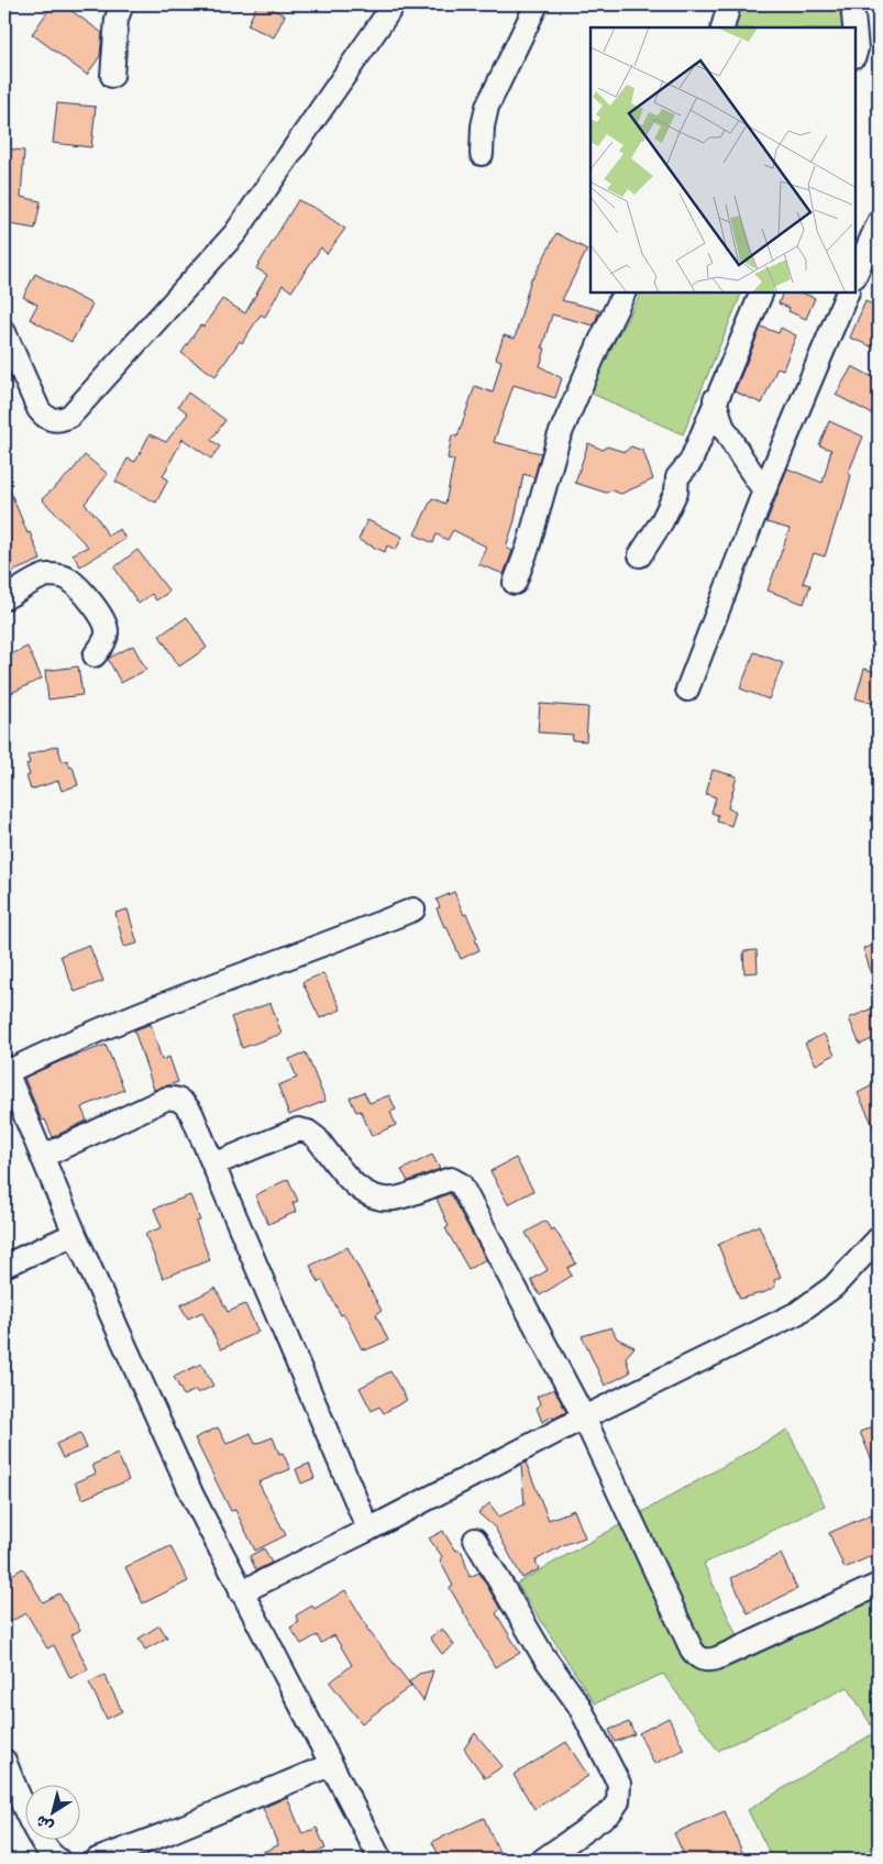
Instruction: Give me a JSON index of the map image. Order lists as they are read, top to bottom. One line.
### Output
{"north":"bottom left"}
